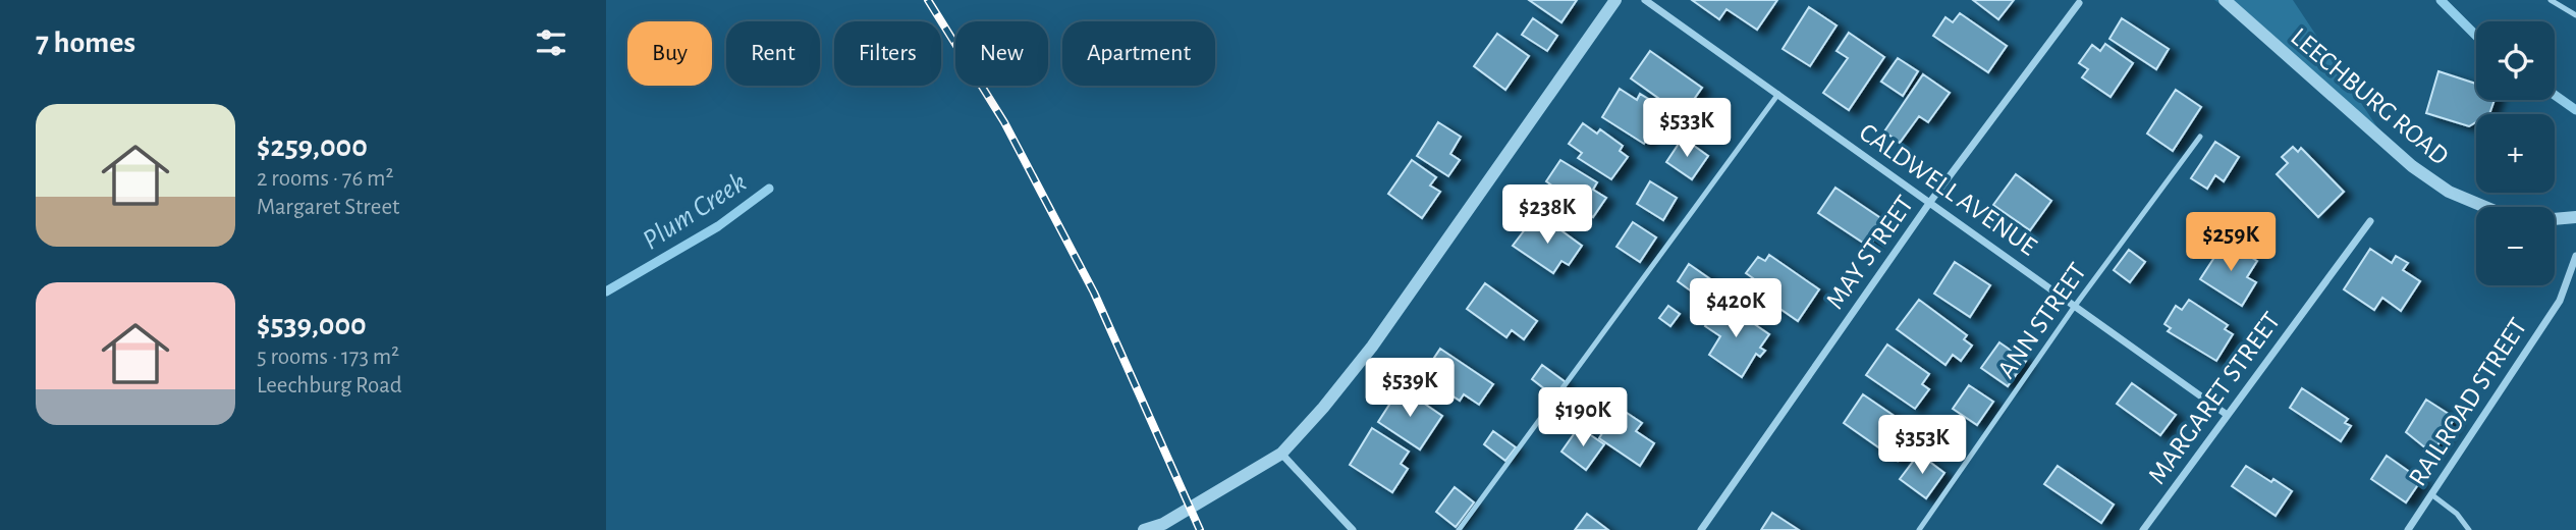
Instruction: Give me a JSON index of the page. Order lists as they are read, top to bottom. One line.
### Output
{"streets":{"street":["LEECHBURG ROAD","CALDWELL AVENUE","MAY STREET","MARGARET STREET","RAILROAD STREET"],"lane":["ANN STREET"]},"crossings":[["CALDWELL AVENUE","MAY STREET"],["CALDWELL AVENUE","ANN STREET"],["CALDWELL AVENUE","MARGARET STREET"]],"water":["Plum Creek"],"page":{"heading":"7 homes","map_buttons":["+","−"],"chip":["Buy","Rent","Filters","New","Apartment"],"list":[{"name":"$259,000","note":"2 rooms · 76 m² · Margaret Street"},{"name":"$539,000","note":"5 rooms · 173 m² · Leechburg Road"}],"price":["$533K","$238K","$259K","$420K","$539K","$190K","$353K"]}}
